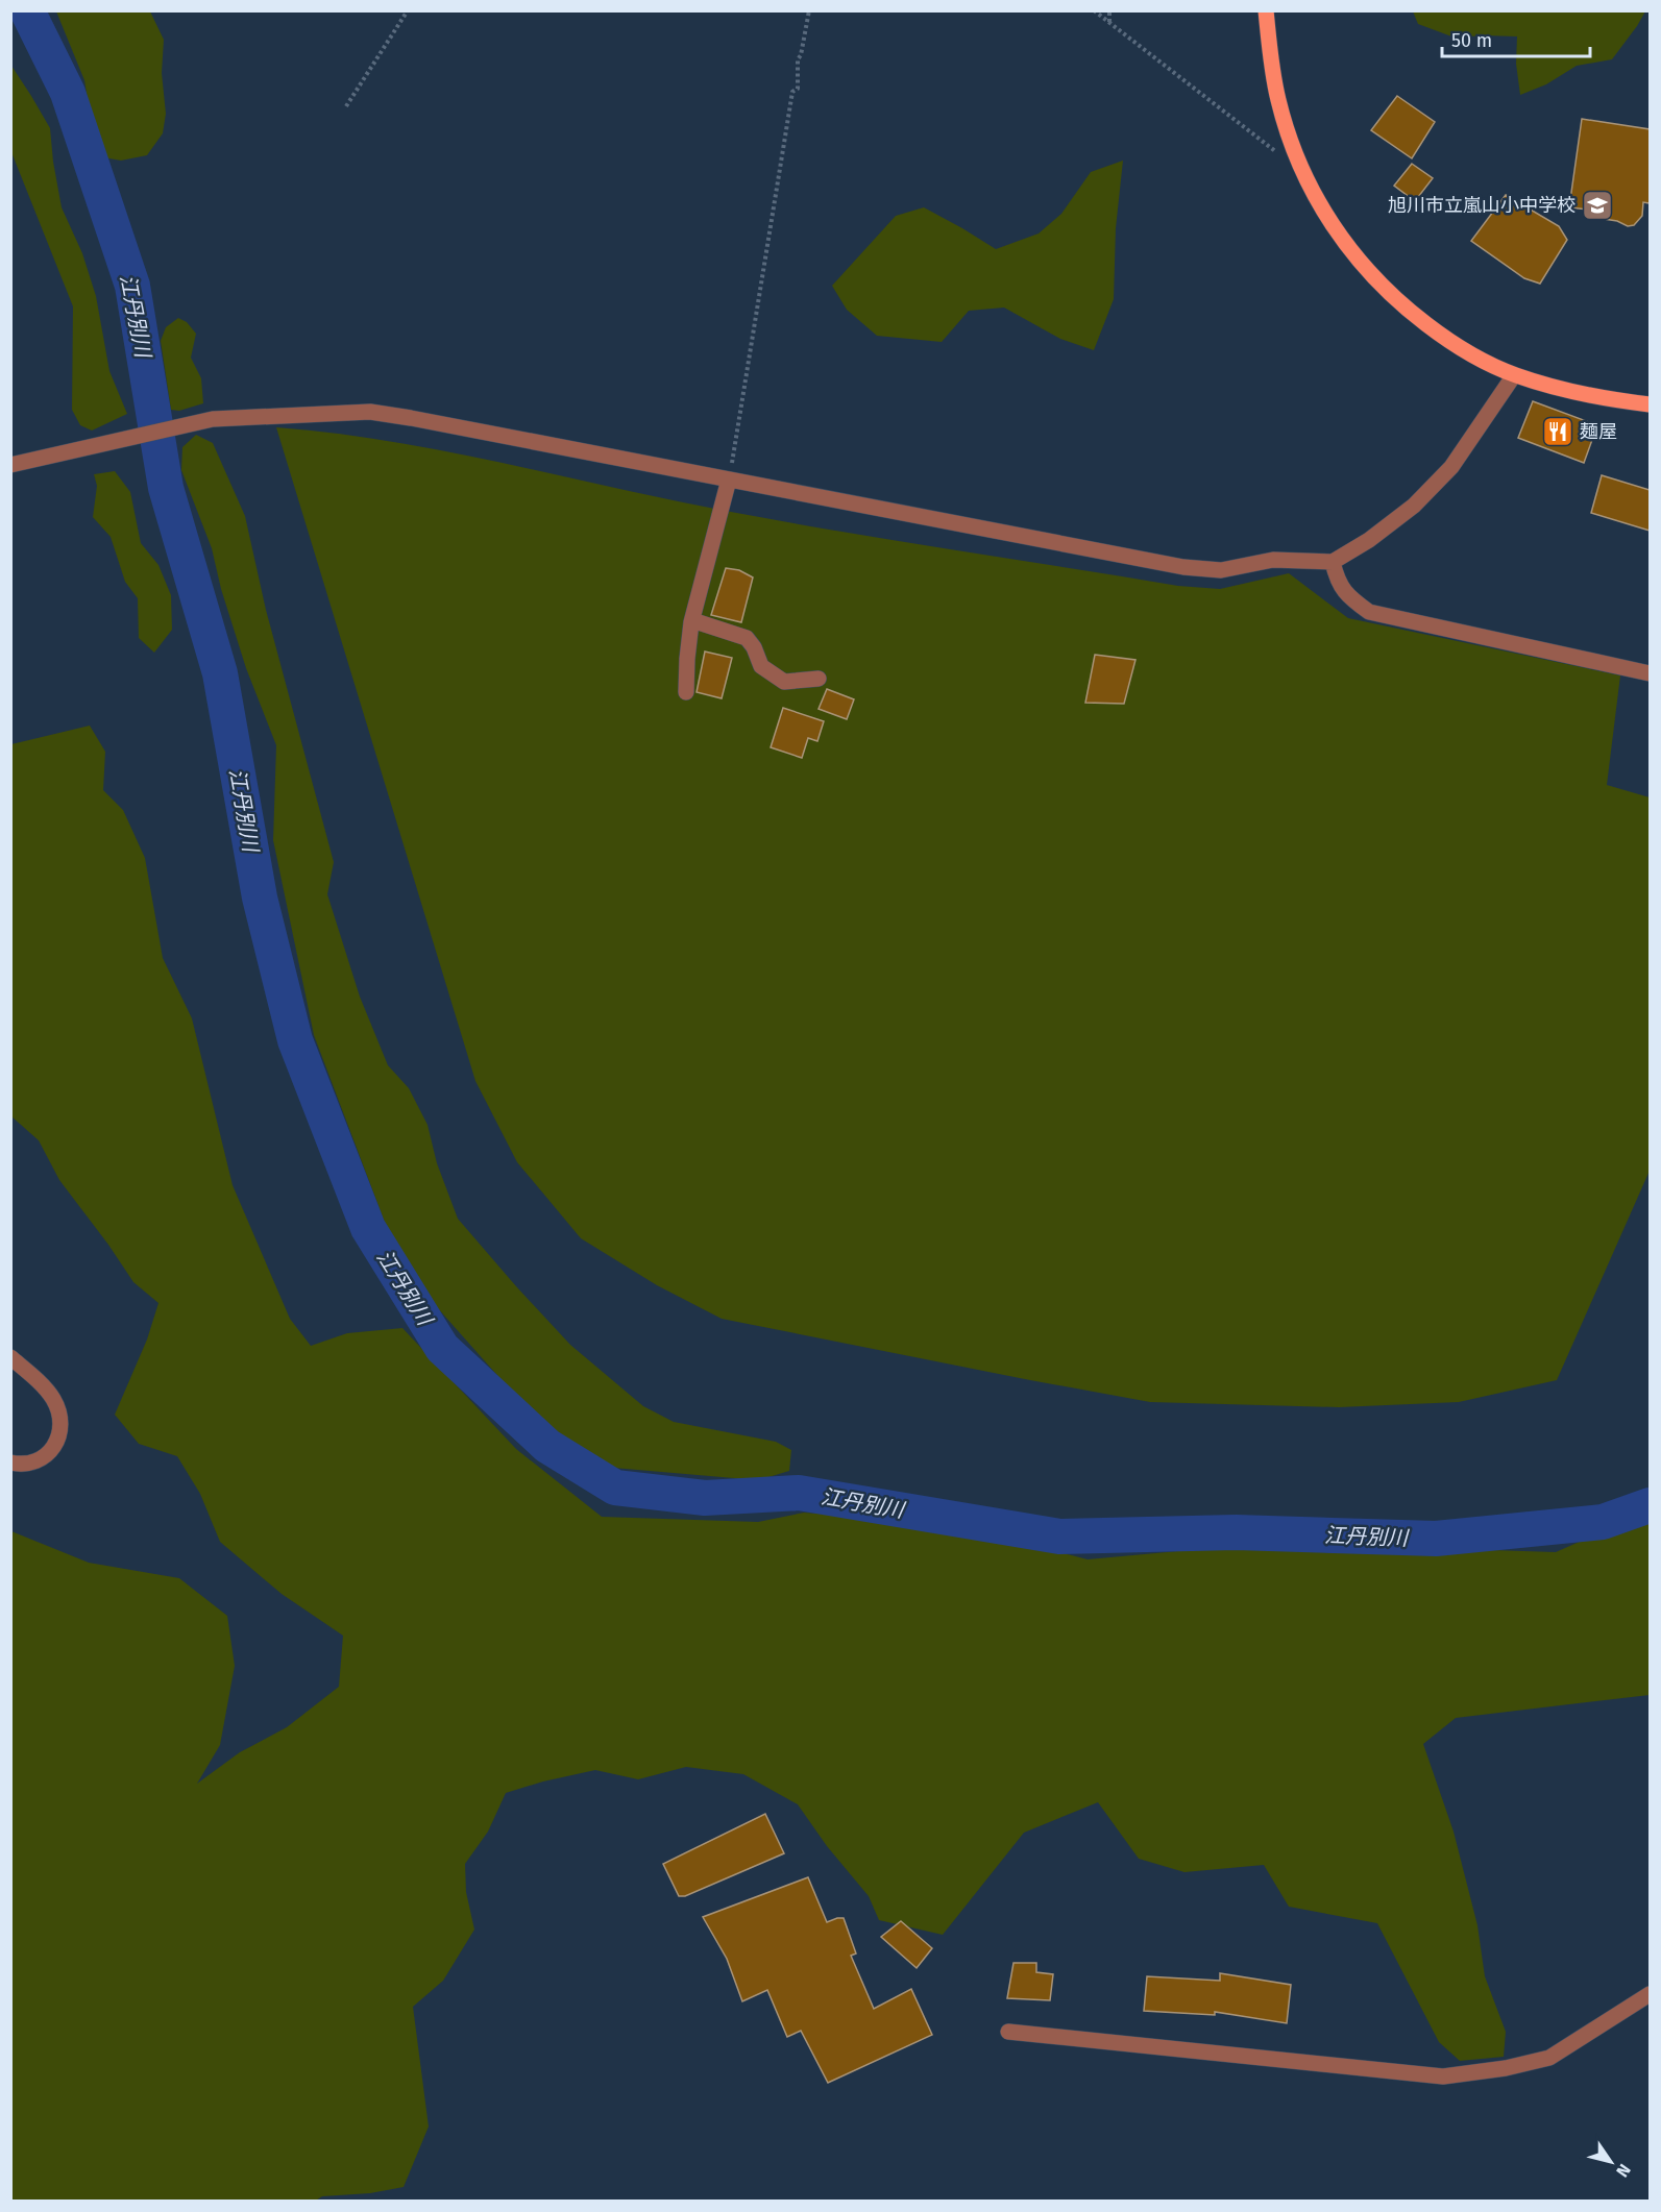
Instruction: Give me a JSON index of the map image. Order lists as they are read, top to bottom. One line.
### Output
{"water":["江丹別川"],"places":{"school or university":["旭川市立嵐山小中学校"],"restaurant":["麺屋"]},"scale_bar":"50 m","north":"bottom right"}
